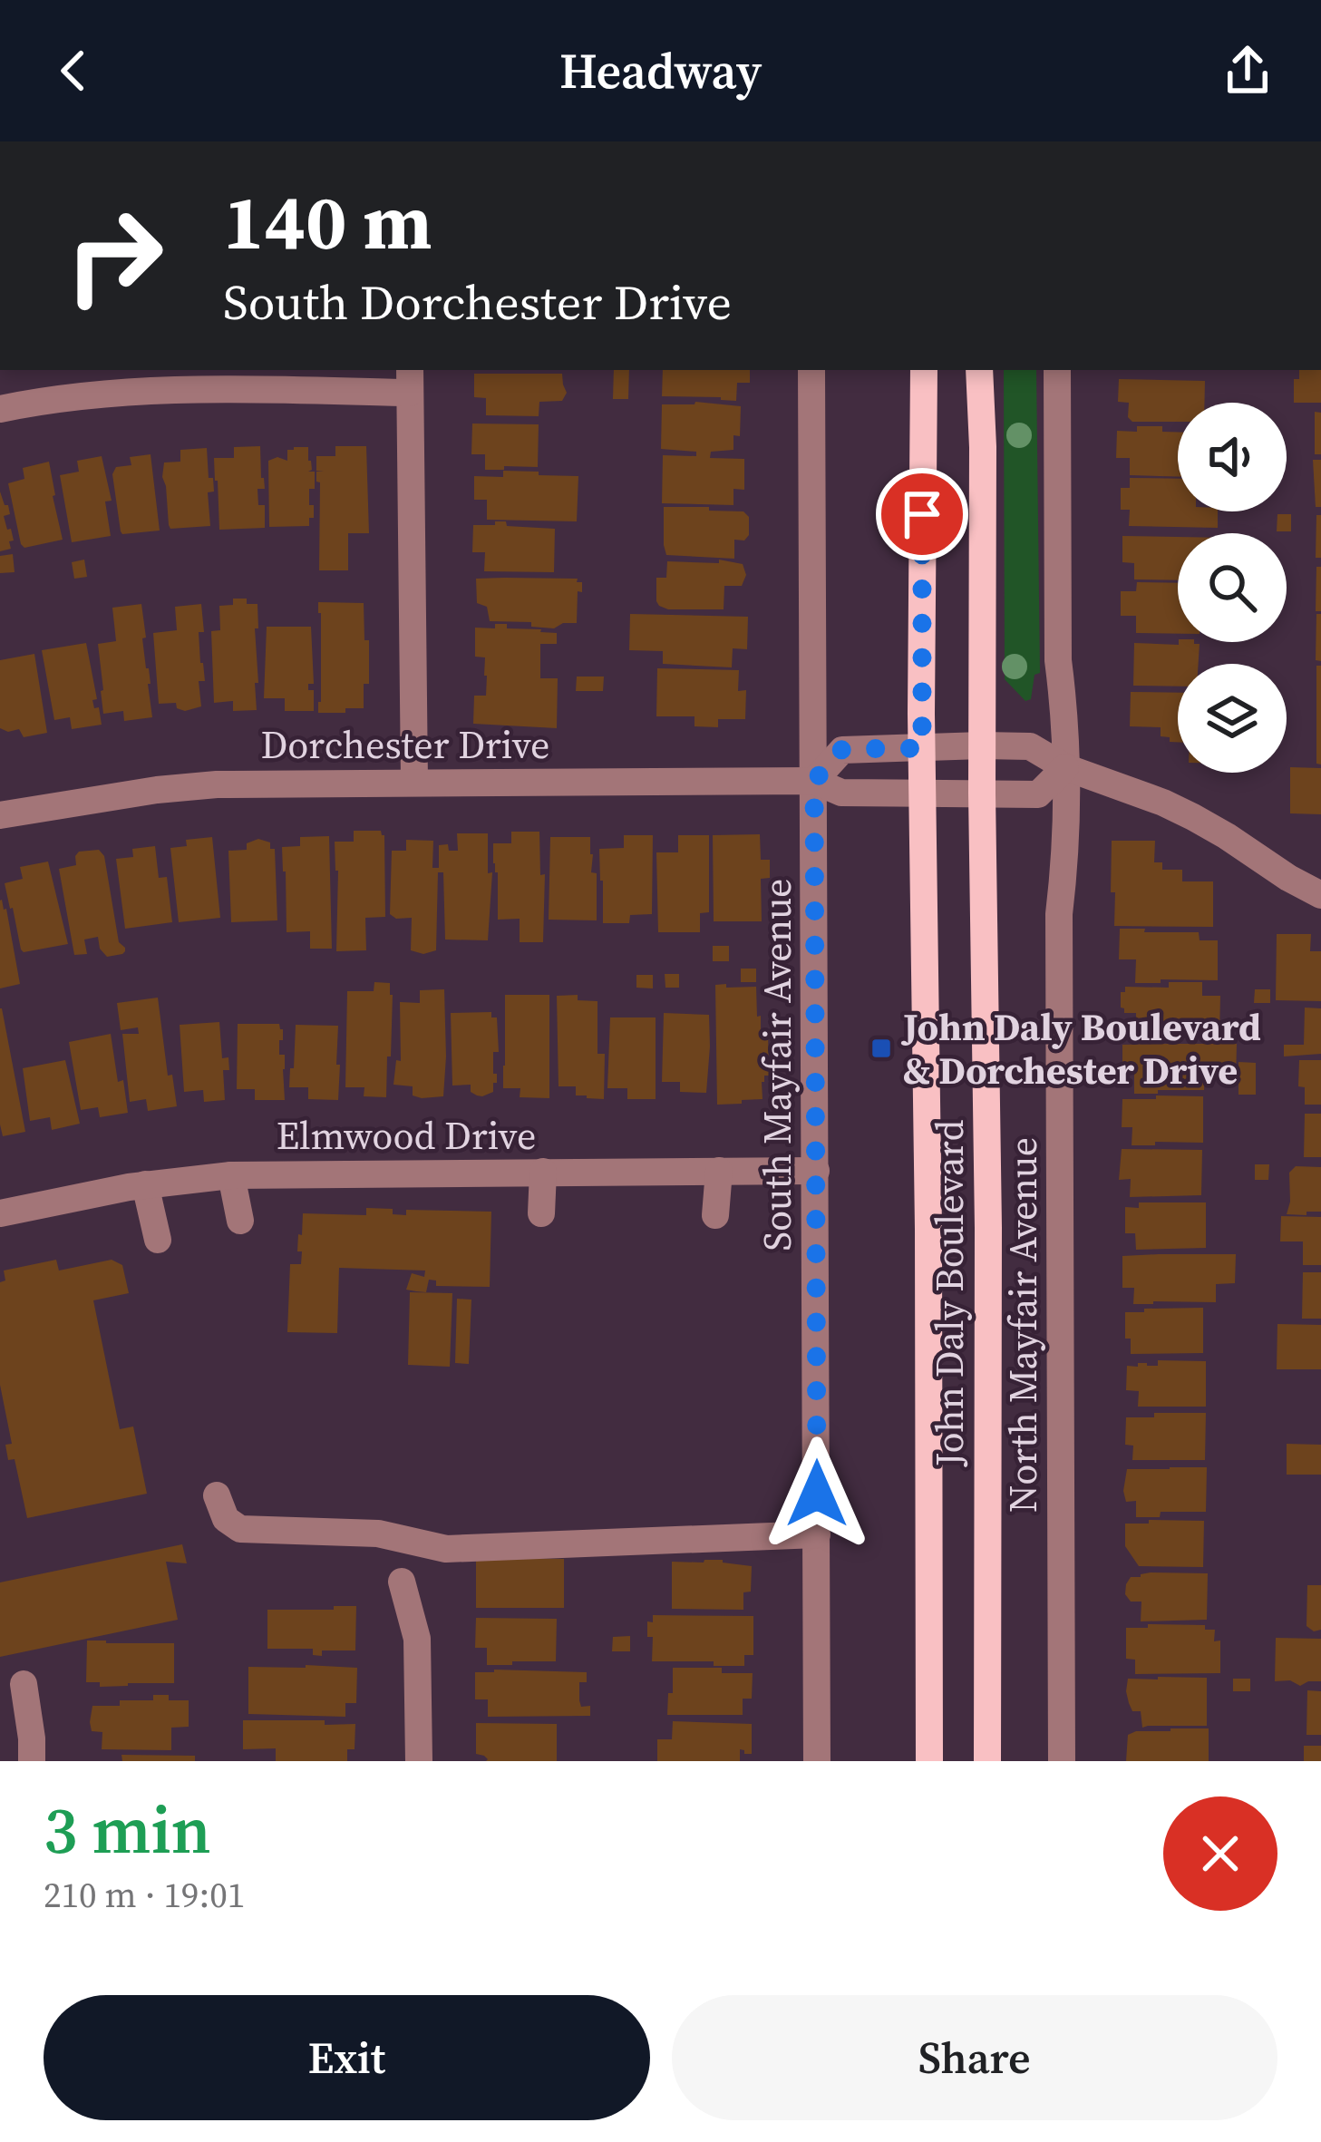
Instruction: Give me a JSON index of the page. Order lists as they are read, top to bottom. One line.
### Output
{"streets":{"main road":["John Daly Boulevard"],"street":["Dorchester Drive","South Mayfair Avenue","Elmwood Drive","North Mayfair Avenue"]},"crossings":[["Dorchester Drive","South Mayfair Avenue"],["Dorchester Drive","John Daly Boulevard"],["Dorchester Drive","North Mayfair Avenue"],["South Mayfair Avenue","Elmwood Drive"]],"places":{"transit":["John Daly Boulevard & Dorchester Drive"]},"page":{"header":"Headway","turn":["140 m","South Dorchester Drive"],"heading":["3 min","210 m · 19:01"],"buttons":["Exit","Share"]}}
